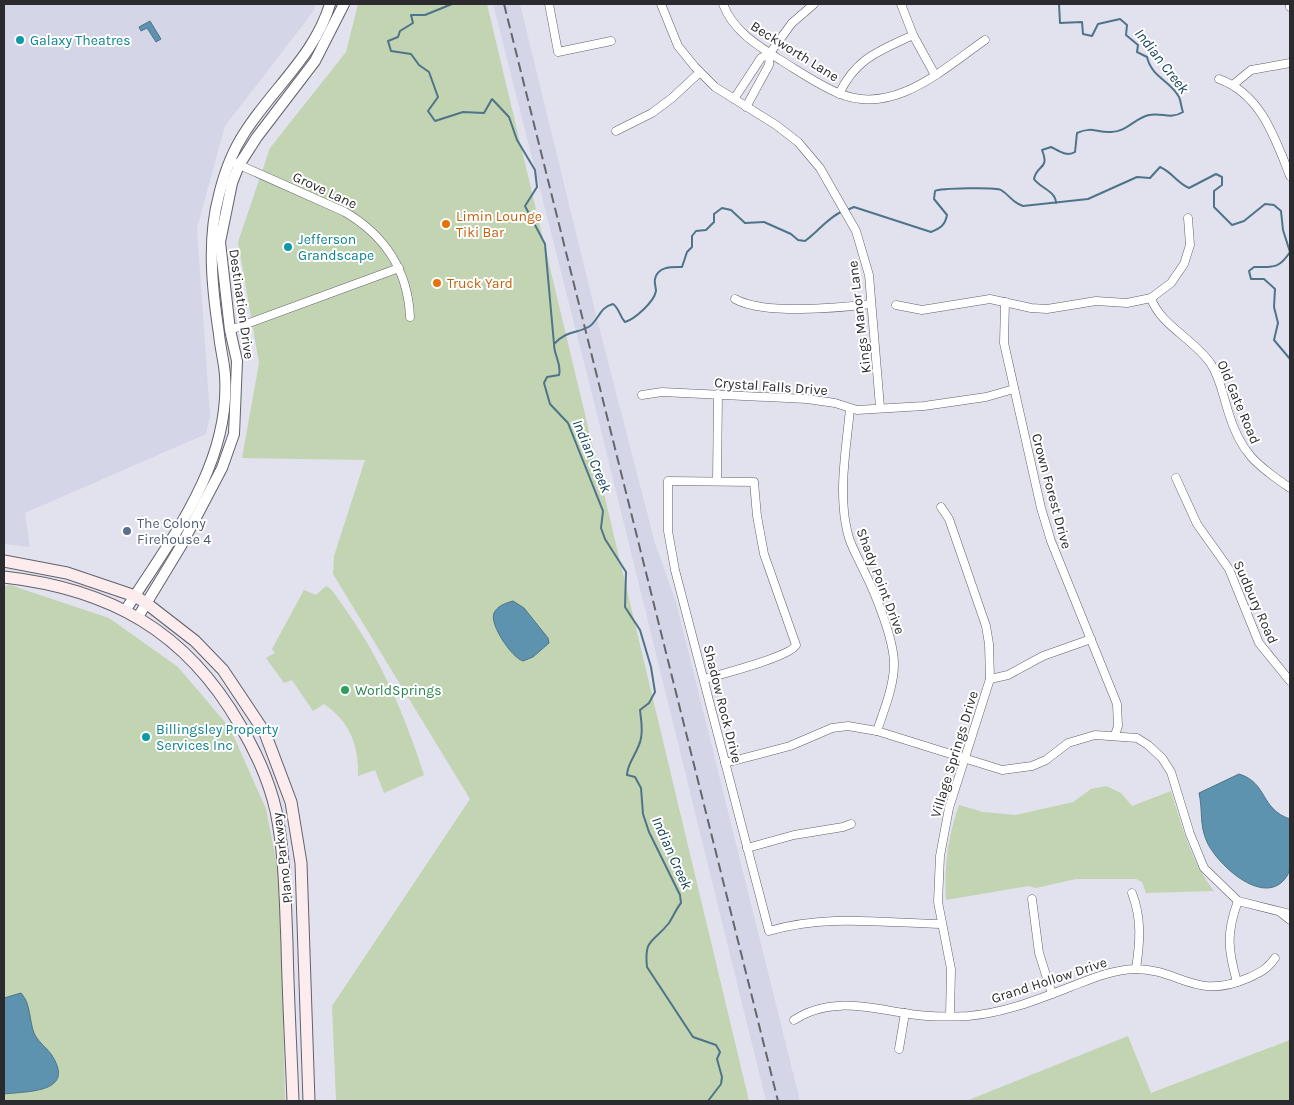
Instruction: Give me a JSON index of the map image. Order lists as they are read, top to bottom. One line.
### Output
{"streets":{"main road":["Plano Parkway"],"street":["Beckworth Lane","Grove Lane","Destination Drive","Kings Manor Lane","Crystal Falls Drive","Old Gate Road","Crown Forest Drive","Shady Point Drive","Sudbury Road","Shadow Rock Drive","Village Springs Drive","Grand Hollow Drive"]},"crossings":[["Grove Lane","Destination Drive"],["Destination Drive","Plano Parkway"],["Kings Manor Lane","Crystal Falls Drive"],["Crystal Falls Drive","Crown Forest Drive"],["Crystal Falls Drive","Shady Point Drive"],["Shadow Rock Drive","Village Springs Drive"],["Village Springs Drive","Grand Hollow Drive"]],"water":["Indian Creek"],"places":["Galaxy Theatres","Limin Lounge Tiki Bar","Jefferson Grandscape","Truck Yard","The Colony Firehouse 4","WorldSprings","Billingsley Property Services Inc"]}
